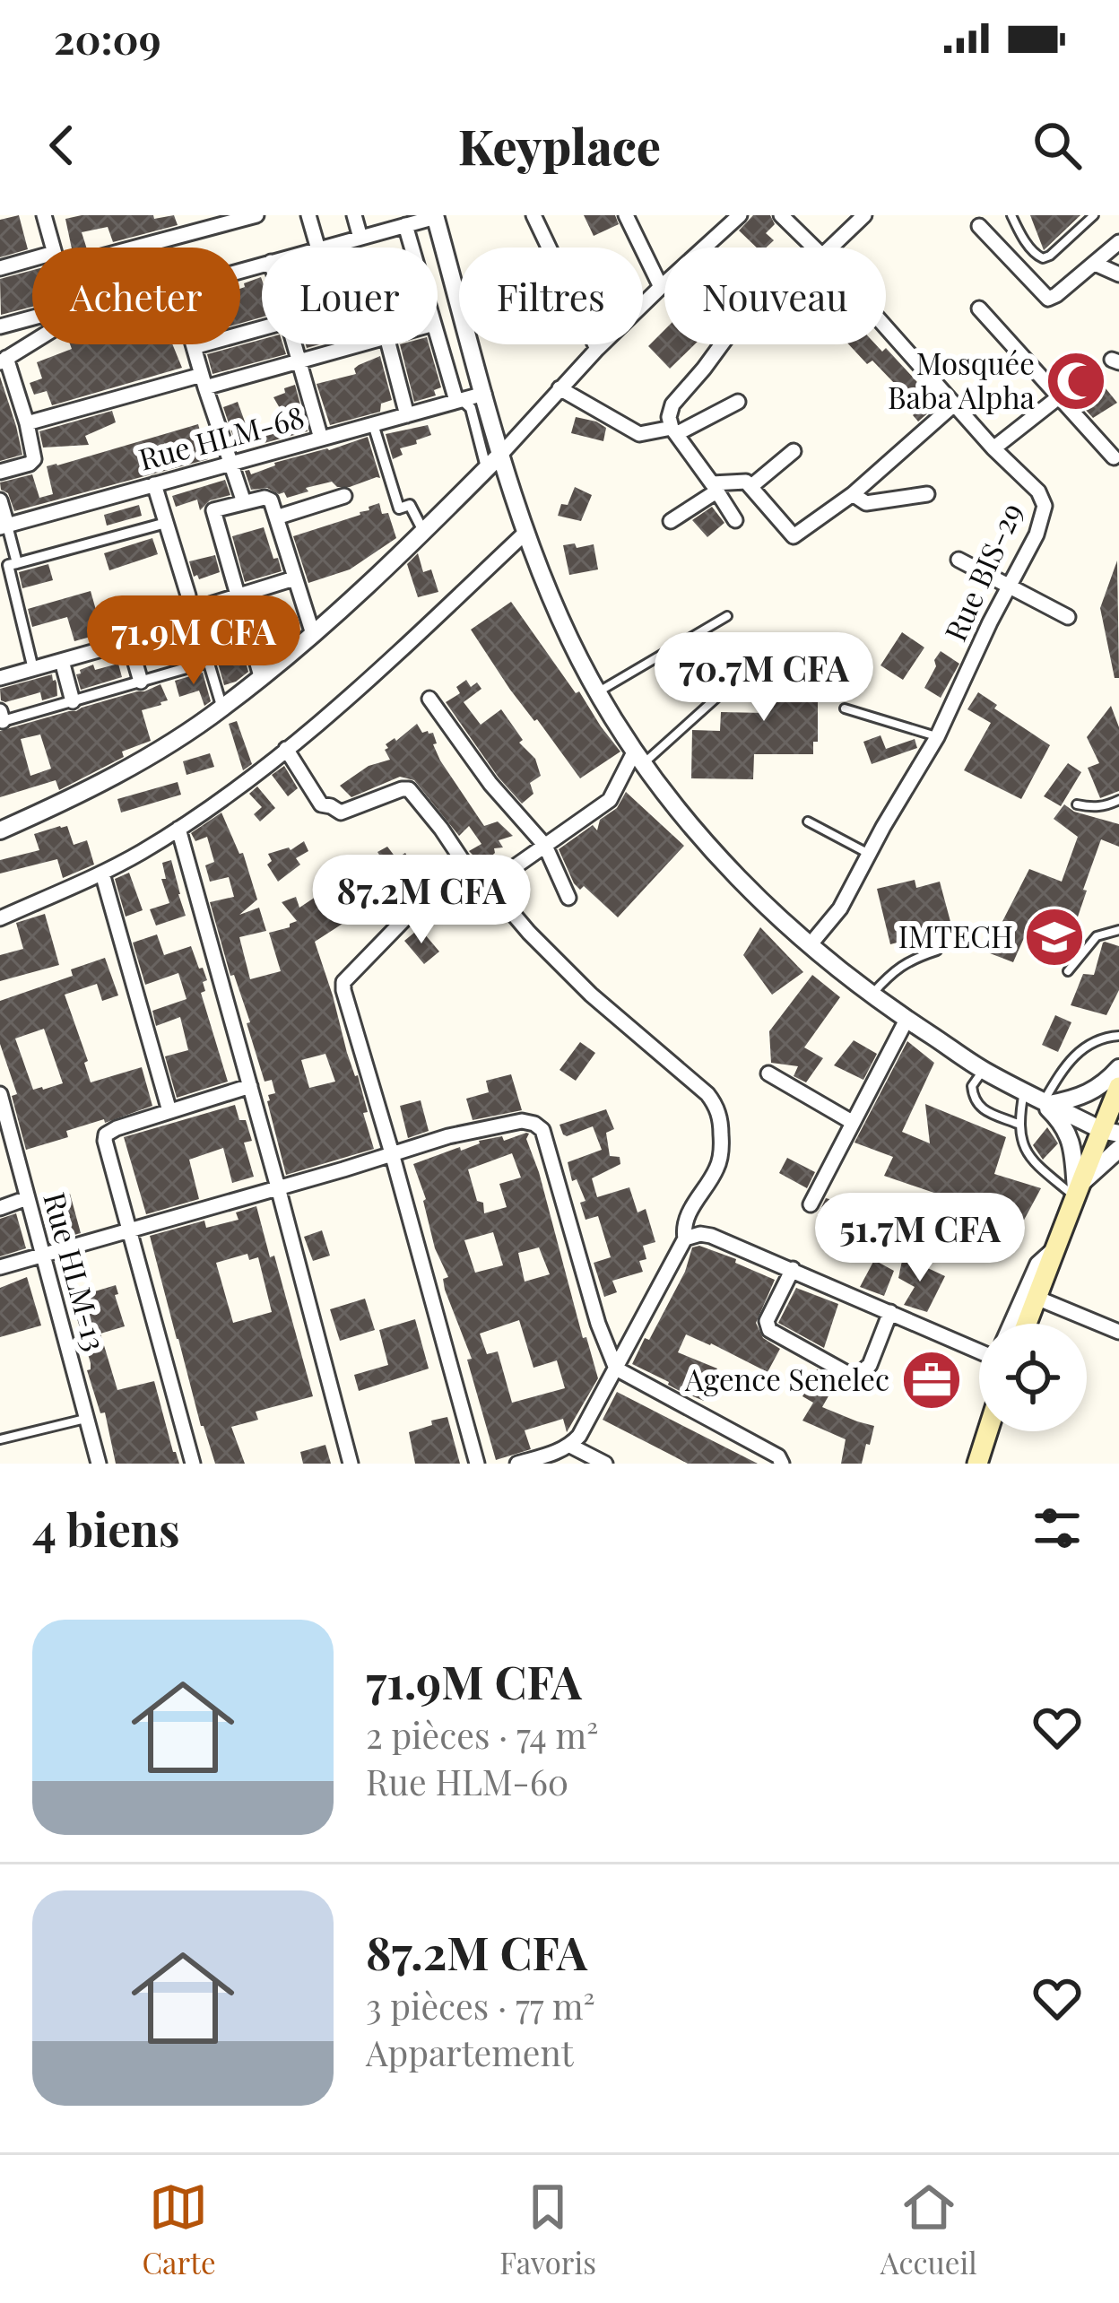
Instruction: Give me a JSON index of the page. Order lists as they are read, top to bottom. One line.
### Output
{"streets":{"street":["Rue HLM-68","Rue BIS-29","Rue HLM-13"]},"places":{"mosque":["Mosquée Baba Alpha"],"school or university":["IMTECH"],"office":["Agence Senelec"]},"page":{"status":"20:09","header":"Keyplace","chip":["Acheter","Louer","Filtres","Nouveau"],"price":["71.9M CFA","70.7M CFA","87.2M CFA","51.7M CFA"],"heading":"4 biens","list":[{"name":"71.9M CFA","note":"2 pièces · 74 m² · Rue HLM-60"},{"name":"87.2M CFA","note":"3 pièces · 77 m² · Appartement"}],"tabs":["Carte","Favoris","Accueil"]}}
